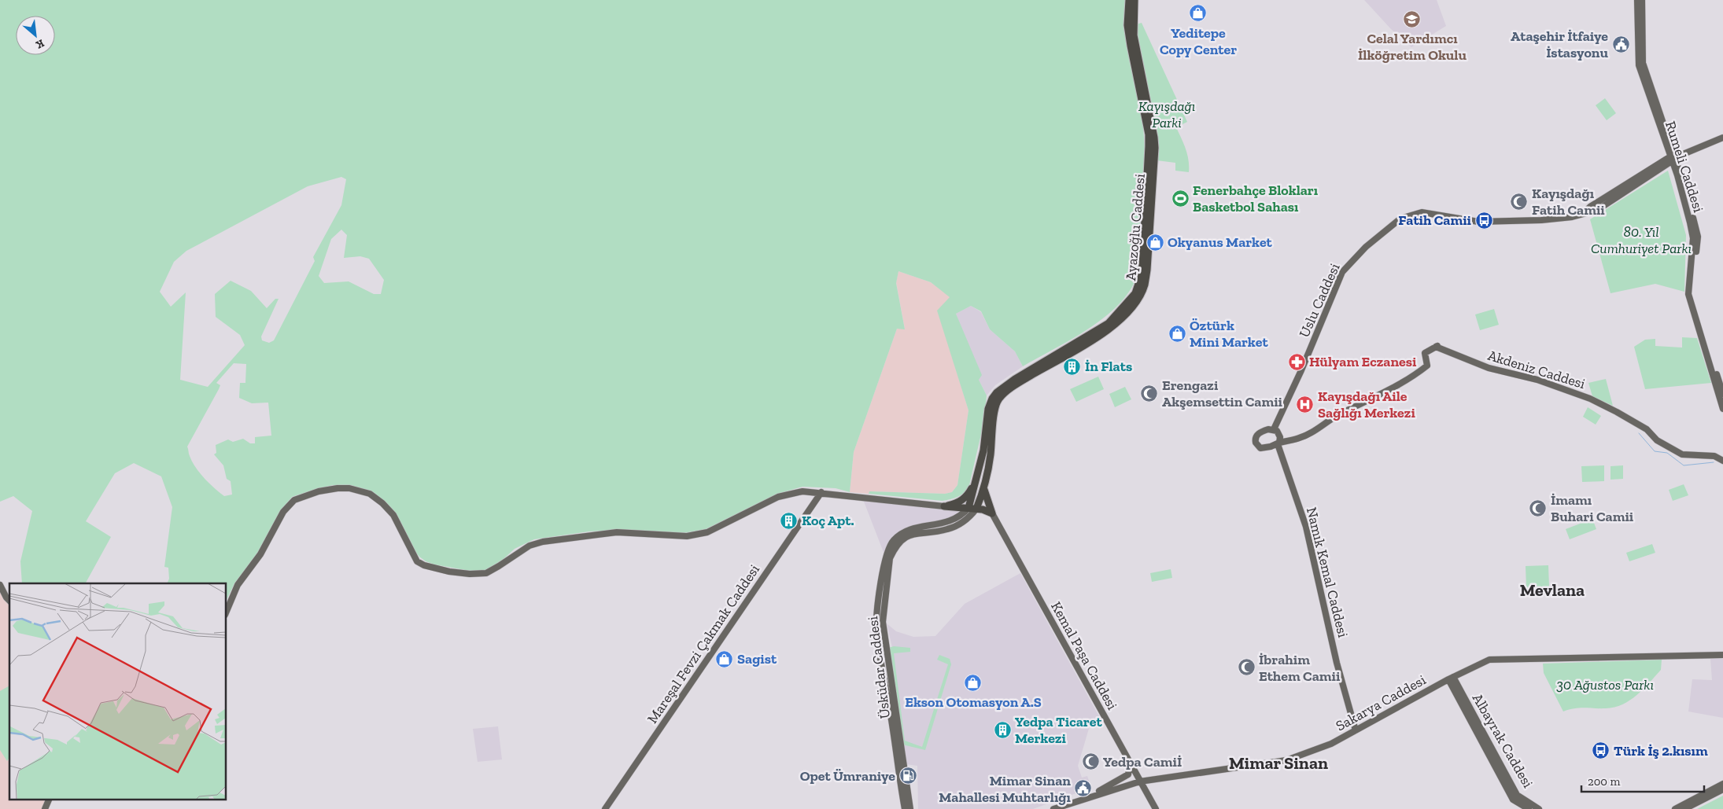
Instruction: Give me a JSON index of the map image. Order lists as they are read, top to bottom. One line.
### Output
{"streets":{"main road":["Ayazoğlu Caddesi"],"street":["Rumeli Caddesi","Uslu Caddesi","Akdeniz Caddesi","Namık Kemal Caddesi","Mareşal Fevzi Çakmak Caddesi","Kemal Paşa Caddesi","Üsküdar Caddesi","Sakarya Caddesi","Albayrak Caddesi"]},"crossings":[["Rumeli Caddesi","Uslu Caddesi"],["Ayazoğlu Caddesi","Üsküdar Caddesi"],["Uslu Caddesi","Namık Kemal Caddesi"],["Namık Kemal Caddesi","Sakarya Caddesi"],["Kemal Paşa Caddesi","Sakarya Caddesi"],["Sakarya Caddesi","Albayrak Caddesi"]],"districts":["Mevlana","Mimar Sinan"],"parks":["Kayışdağı Parki","80. Yıl Cumhuriyet Parkı","30 Ağustos Parkı"],"places":{"shop":["Yeditepe Copy Center","Okyanus Market","Öztürk Mini Market","Sagist","Ekson Otomasyon A.S"],"school or university":["Celal Yardımcı İlköğretim Okulu"],"public building":["Ataşehir İtfaiye İstasyonu","Mimar Sinan Mahallesi Muhtarlığı"],"sports":["Fenerbahçe Blokları Basketbol Sahası"],"mosque":["Kayışdağı Fatih Camii","Erengazi Akşemsettin Camii","İmamı Buhari Camii","İbrahim Ethem Camii","Yedpa Camiİ"],"bus stop":["Fatih Camii","Türk İş 2.kısım"],"pharmacy":["Hülyam Eczanesi"],"building":["İn Flats","Koç Apt.","Yedpa Ticaret Merkezi"],"hospital":["Kayışdağı Aile Sağlığı Merkezi"],"fuel station":["Opet Ümraniye"]},"scale_bar":"200 m","north":"bottom right"}
